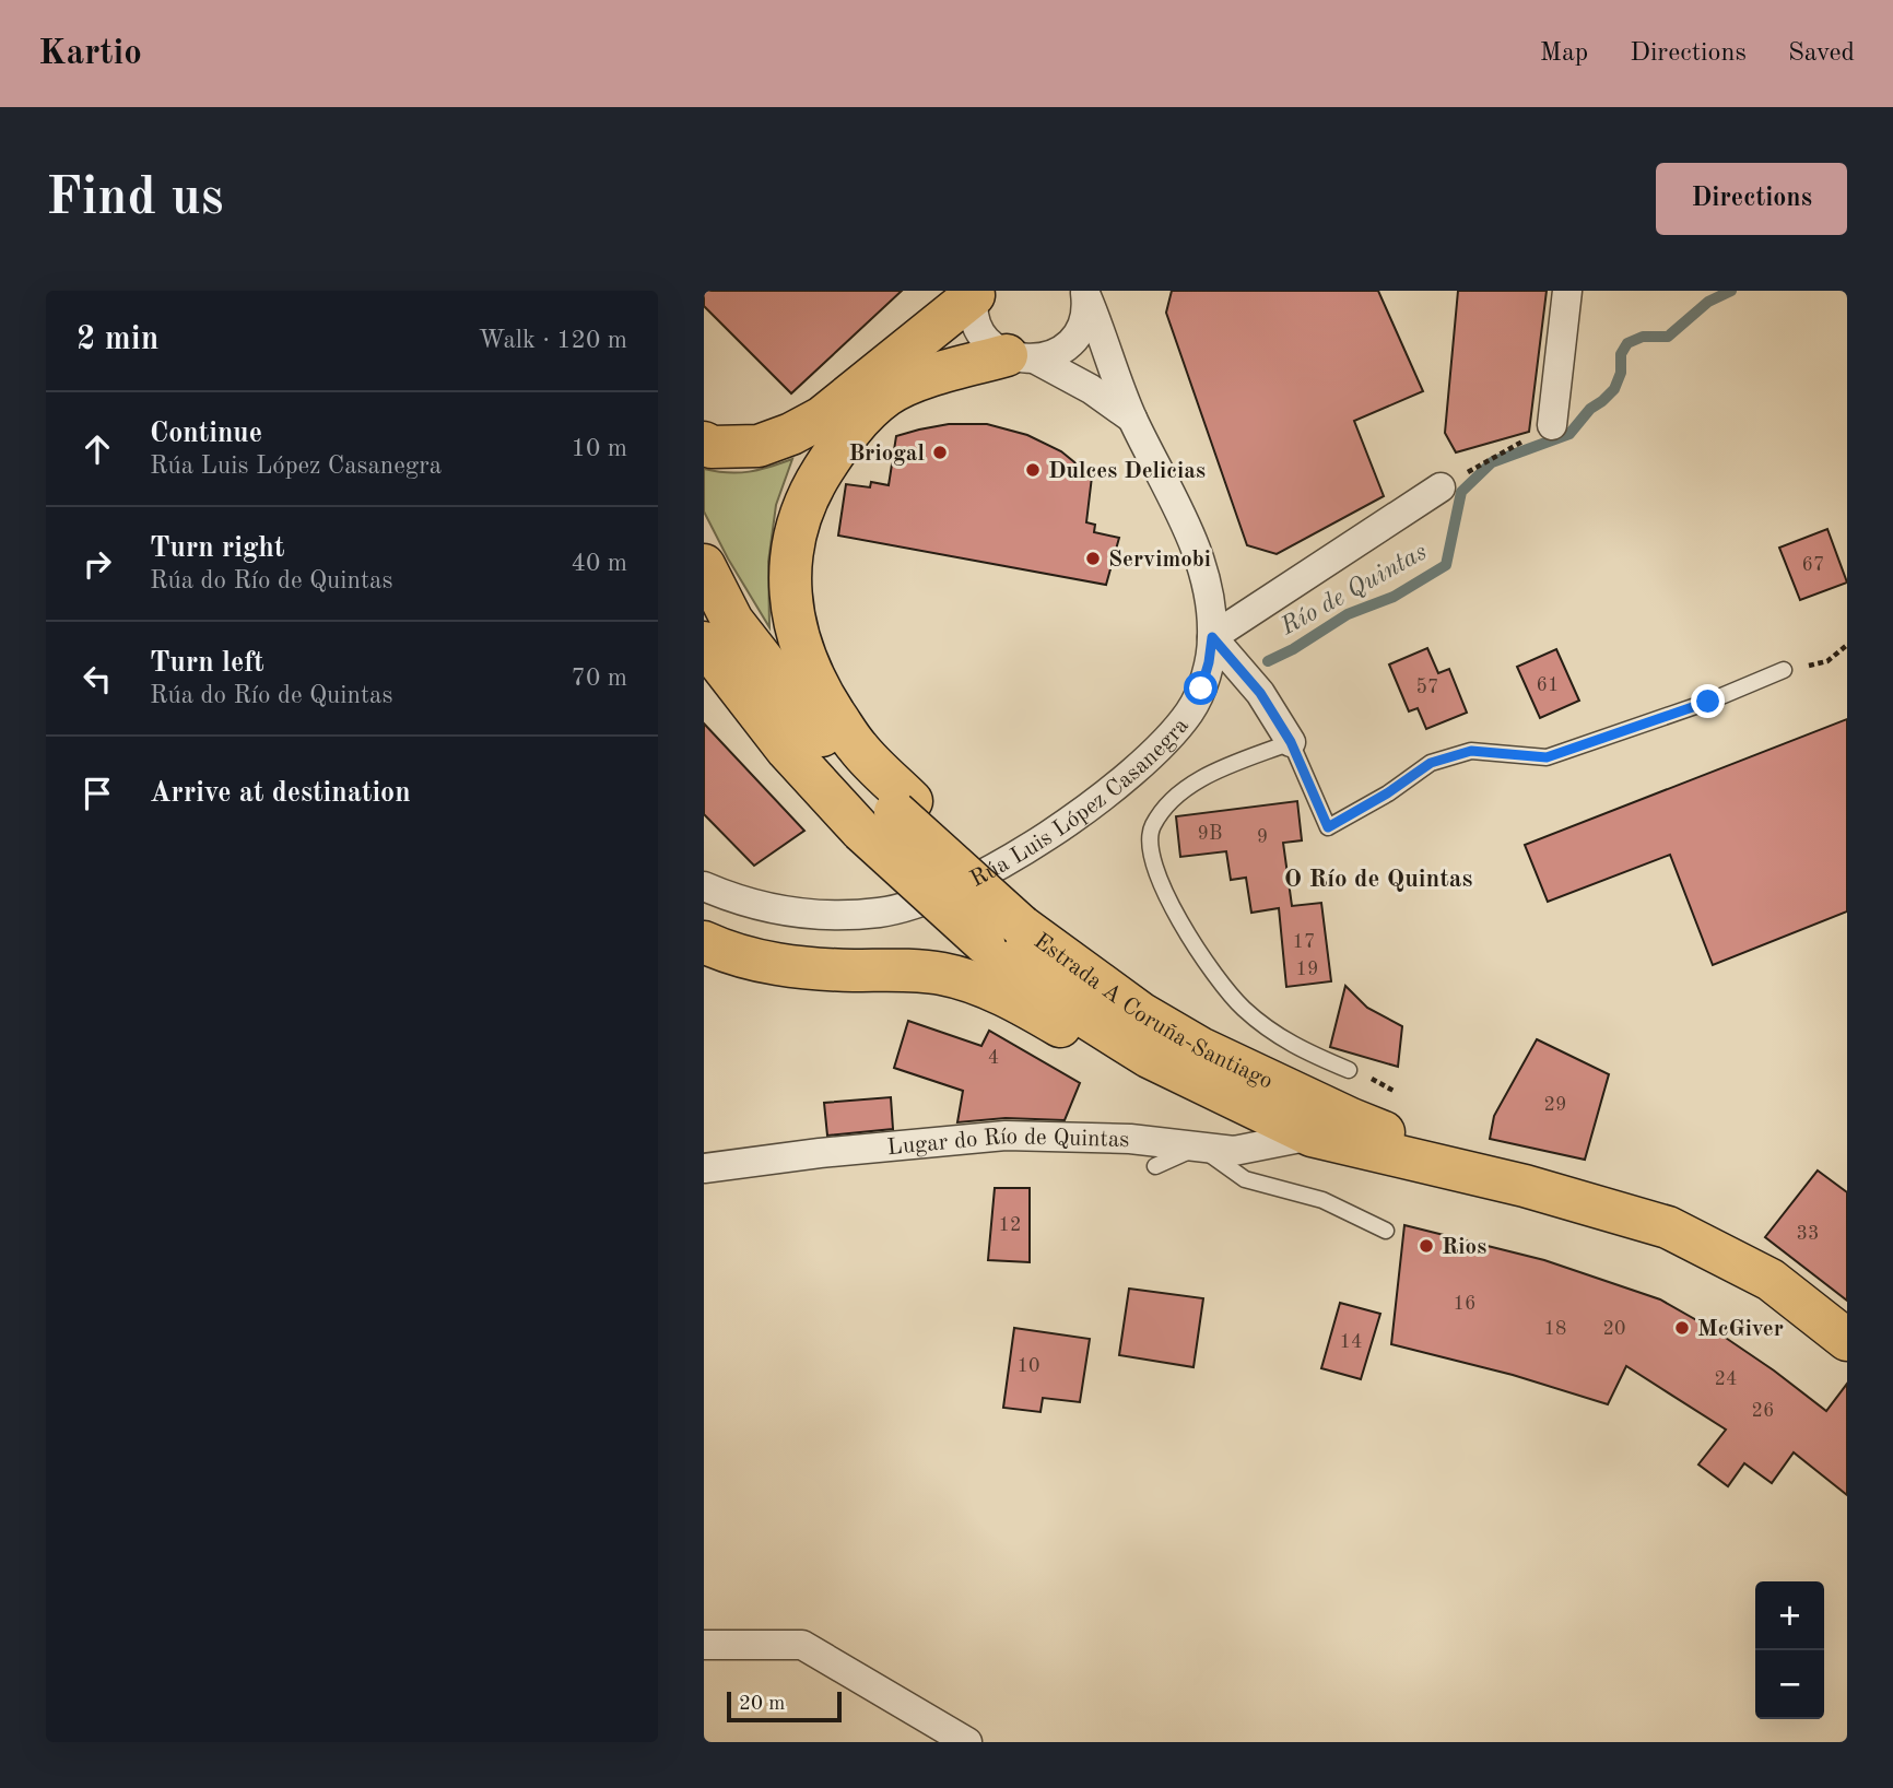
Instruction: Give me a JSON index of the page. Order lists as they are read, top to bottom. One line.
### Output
{"streets":{"highway":["Estrada A Coruña-Santiago"],"street":["Rúa Luis López Casanegra","Lugar do Río de Quintas"]},"crossings":[["Estrada A Coruña-Santiago","Lugar do Río de Quintas"]],"districts":["O Río de Quintas"],"water":["Río de Quintas"],"places":["Briogal","Dulces Delicias","Servimobi","Rios","McGiver"],"house_numbers":["67","61","57","9B","9","17","19","4","29","12","33","16","18","20","14","10","24","26"],"scale_bar":"20 m","page":{"header":"Kartio","nav":["Map","Directions","Saved"],"buttons":"Directions","title":"Find us","heading":["2 min","Walk · 120 m"],"list":[["Continue","Rúa Luis López Casanegra","10 m"],["Turn right","Rúa do Río de Quintas","40 m"],["Turn left","Rúa do Río de Quintas","70 m"],"Arrive at destination"],"map_buttons":["+","−"],"scale":"20 m"}}
